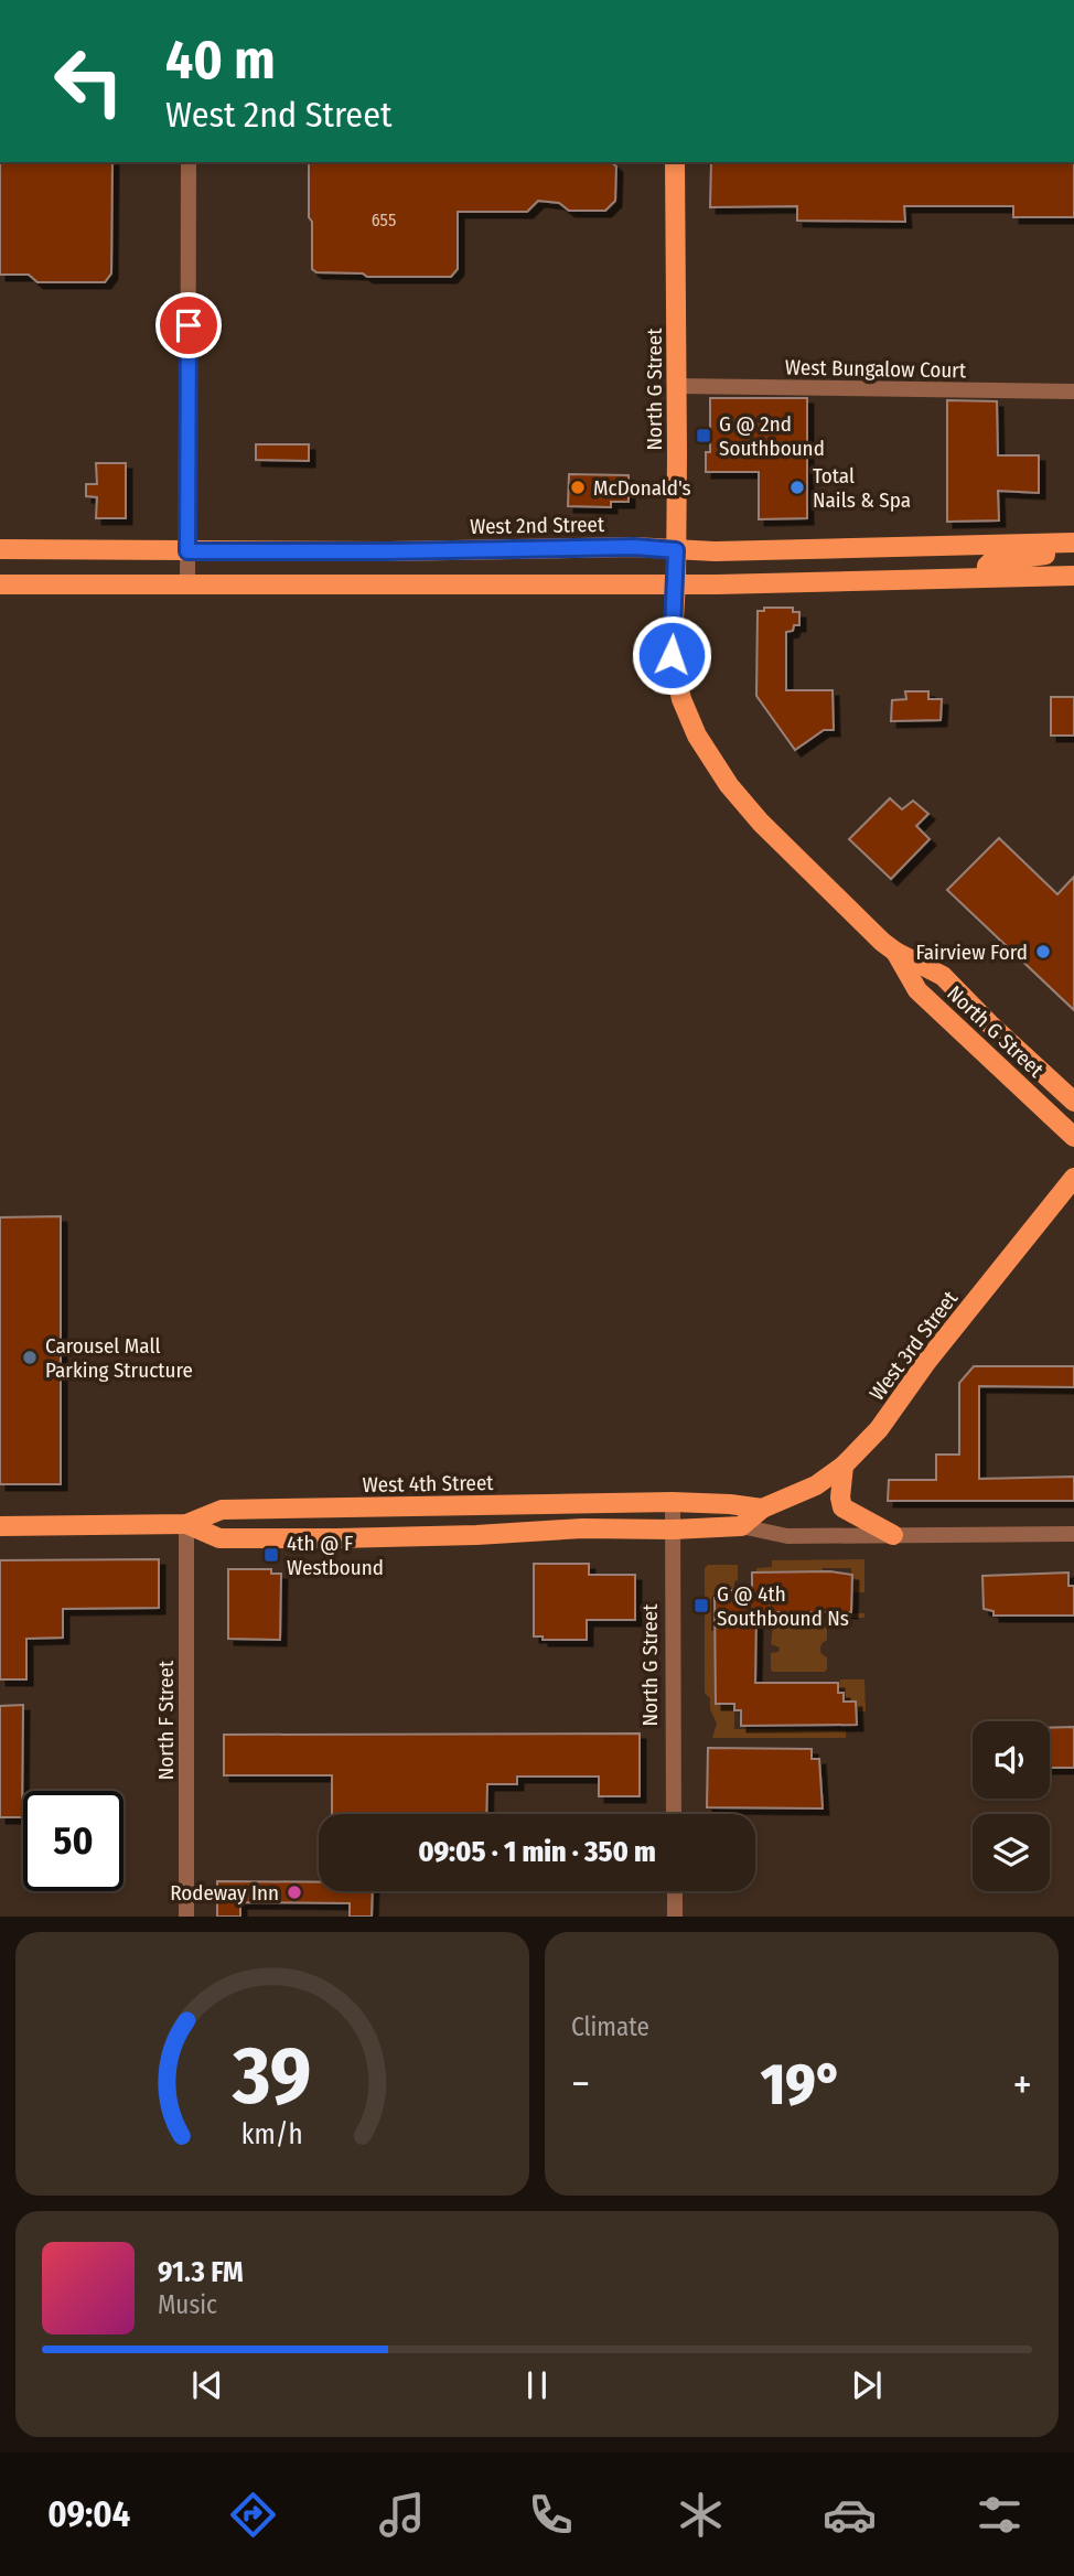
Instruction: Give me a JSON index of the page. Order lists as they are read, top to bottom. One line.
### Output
{"streets":{"main road":["North G Street","West 2nd Street","West 3rd Street","West 4th Street"],"street":["West Bungalow Court","North F Street"]},"crossings":[["West Bungalow Court","North G Street"],["North G Street","West 2nd Street"],["North G Street","West 4th Street"],["West 4th Street","North F Street"]],"places":{"transit":["G @ 2nd Southbound","4th @ F Westbound","G @ 4th Southbound Ns"],"other":["McDonald's","Total Nails & Spa","Fairview Ford","Carousel Mall Parking Structure","Rodeway Inn"]},"house_numbers":["655"],"page":{"turn":["40 m","West 2nd Street"],"limit":"50","trip":"09:05 · 1 min · 350 m","tile":"Climate","heat":["−","19°","+"],"song":["91.3 FM","Music"],"tabs":"09:04","gauge":["39","km/h"]}}
